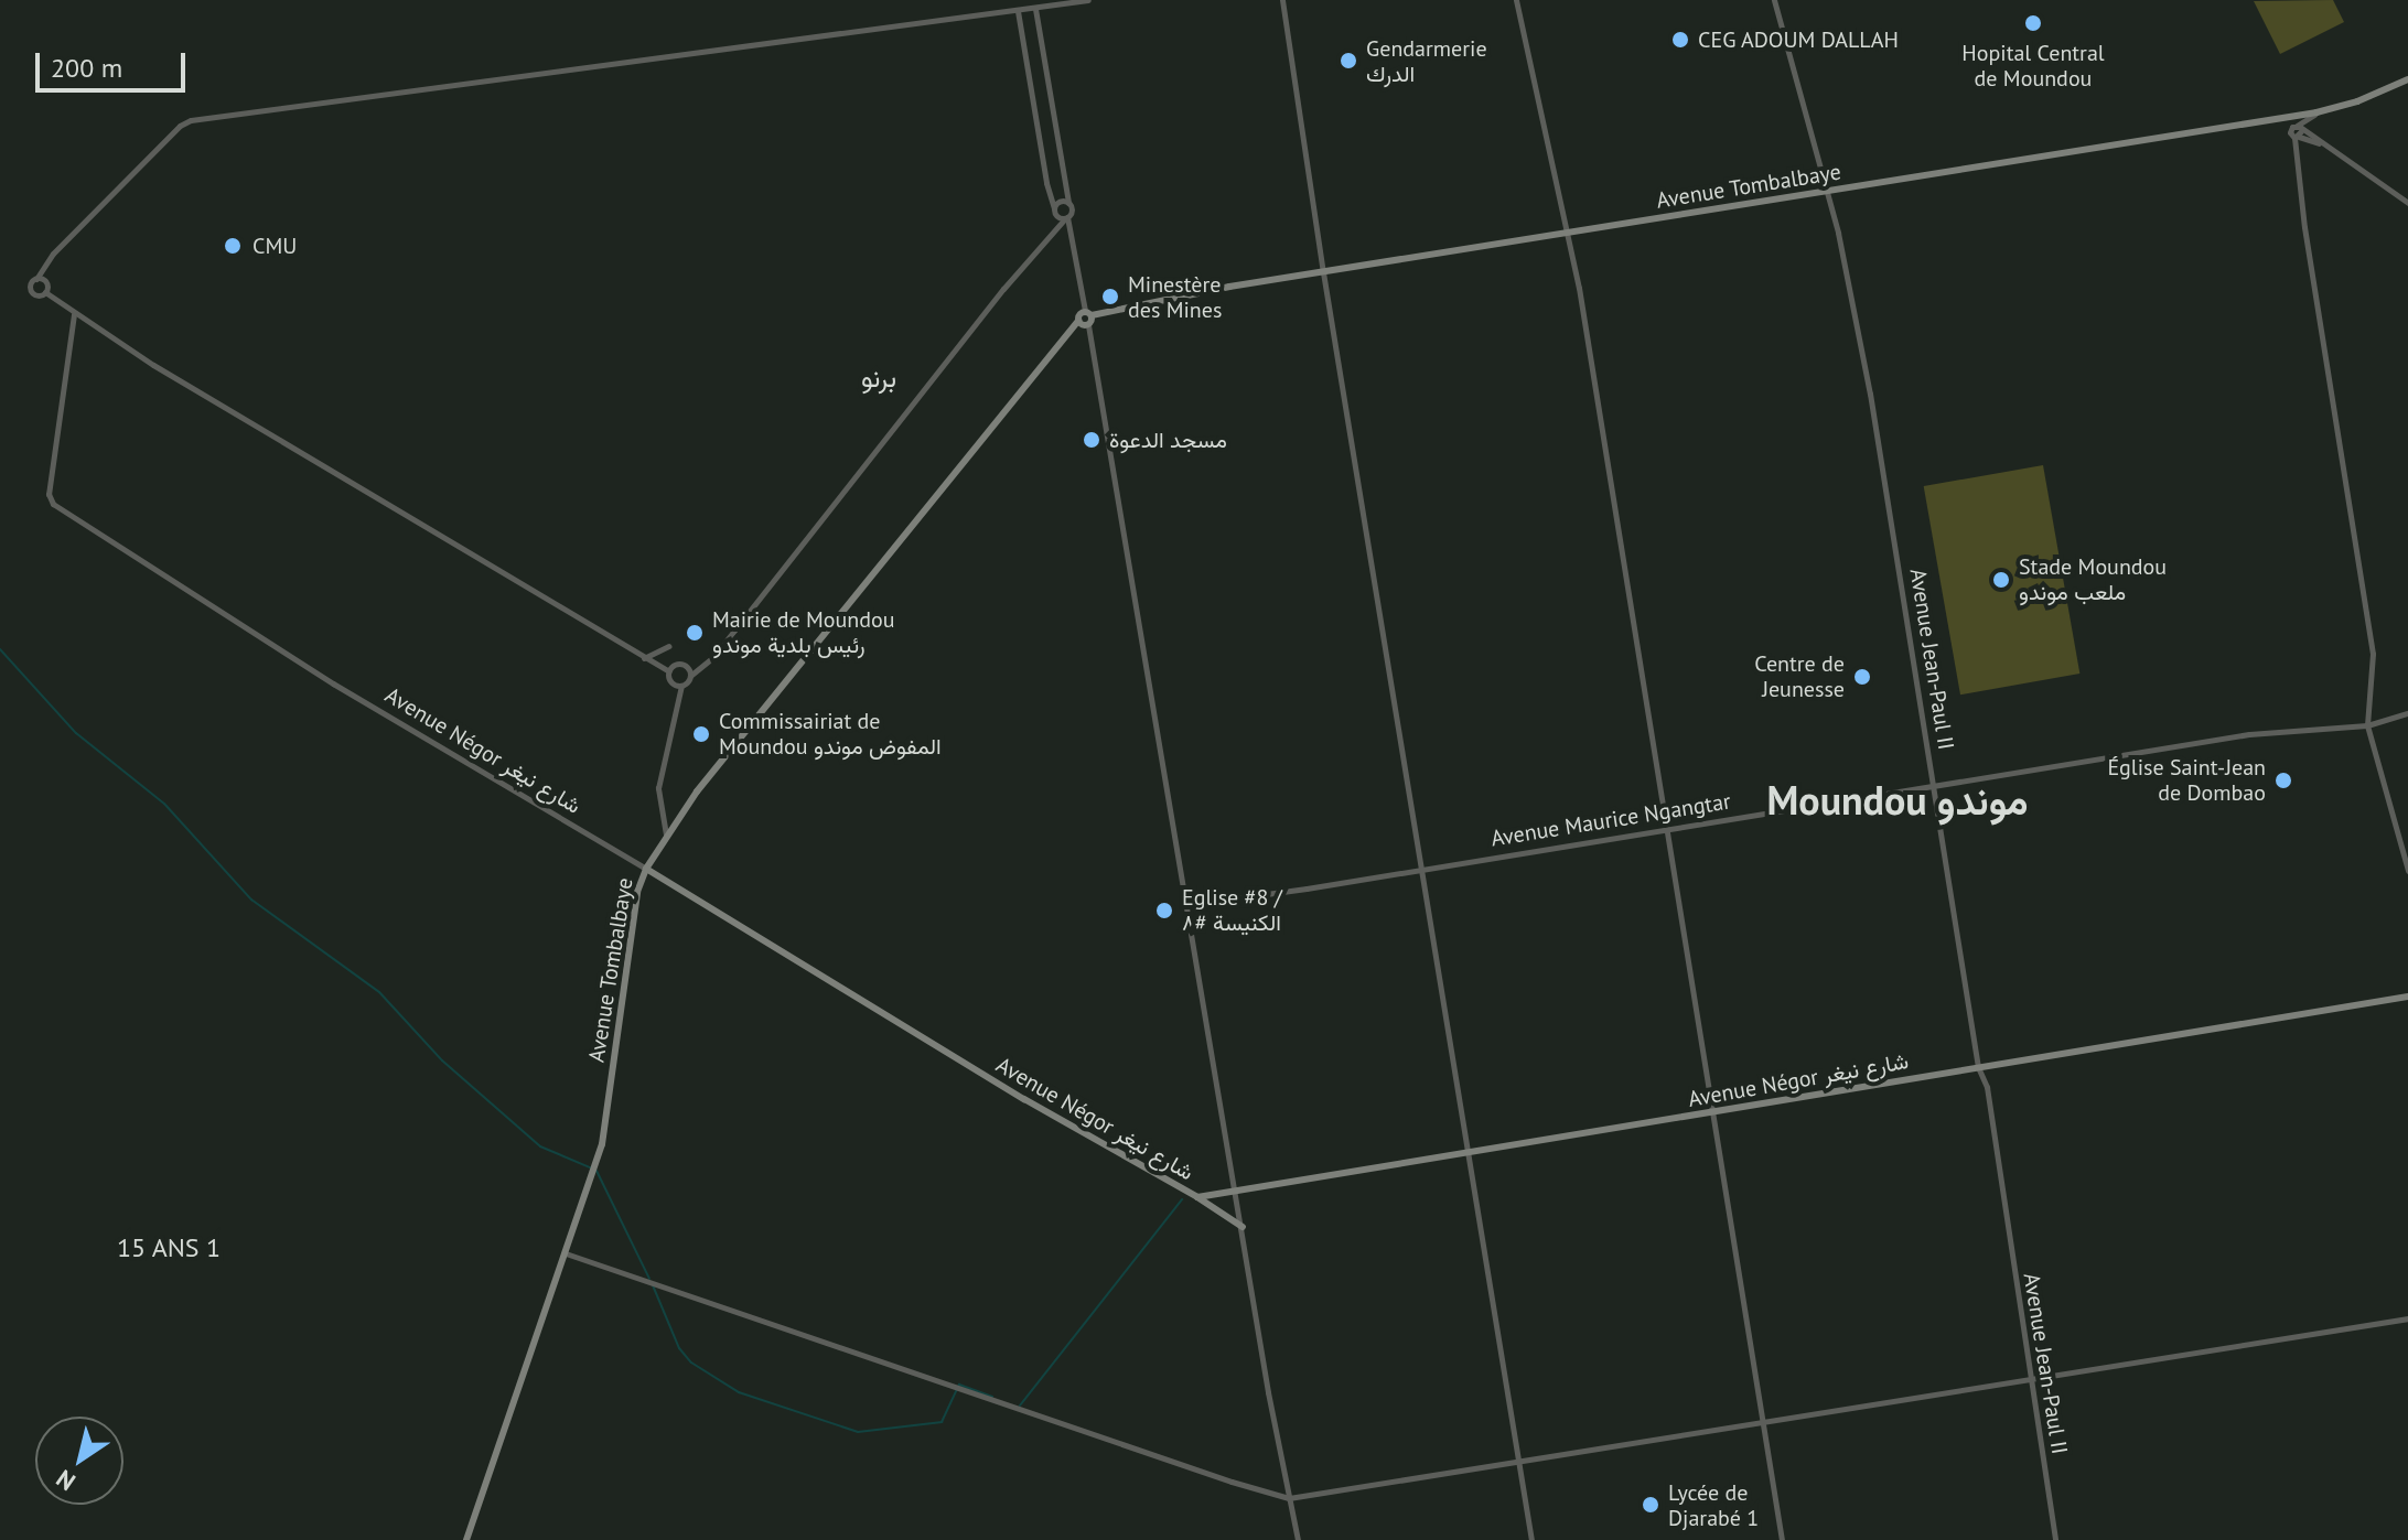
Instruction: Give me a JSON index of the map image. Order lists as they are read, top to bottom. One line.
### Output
{"streets":{"main road":["Avenue Tombalbaye","Avenue Négor شارع نيغر"],"street":["Avenue Jean-Paul II","Avenue Maurice Ngangtar"]},"crossings":[["Avenue Tombalbaye","Avenue Jean-Paul II"],["Avenue Tombalbaye","Avenue Négor شارع نيغر"],["Avenue Jean-Paul II","Avenue Négor شارع نيغر"],["Avenue Jean-Paul II","Avenue Maurice Ngangtar"]],"districts":["برنو","Moundou موندو","15 ANS 1"],"places":["Hopital Central de Moundou","CEG ADOUM DALLAH","Gendarmerie الدرك","CMU","Minestère des Mines","مسجد الدعوة","Stade Moundou ملعب موندو","Mairie de Moundou رئيس بلدية موندو","Centre de Jeunesse","Commissairiat de Moundou المفوض موندو","Église Saint-Jean de Dombao","Eglise #8 / الكنيسة #٨","Lycée de Djarabé 1"],"scale_bar":"200 m","north":"bottom left"}
